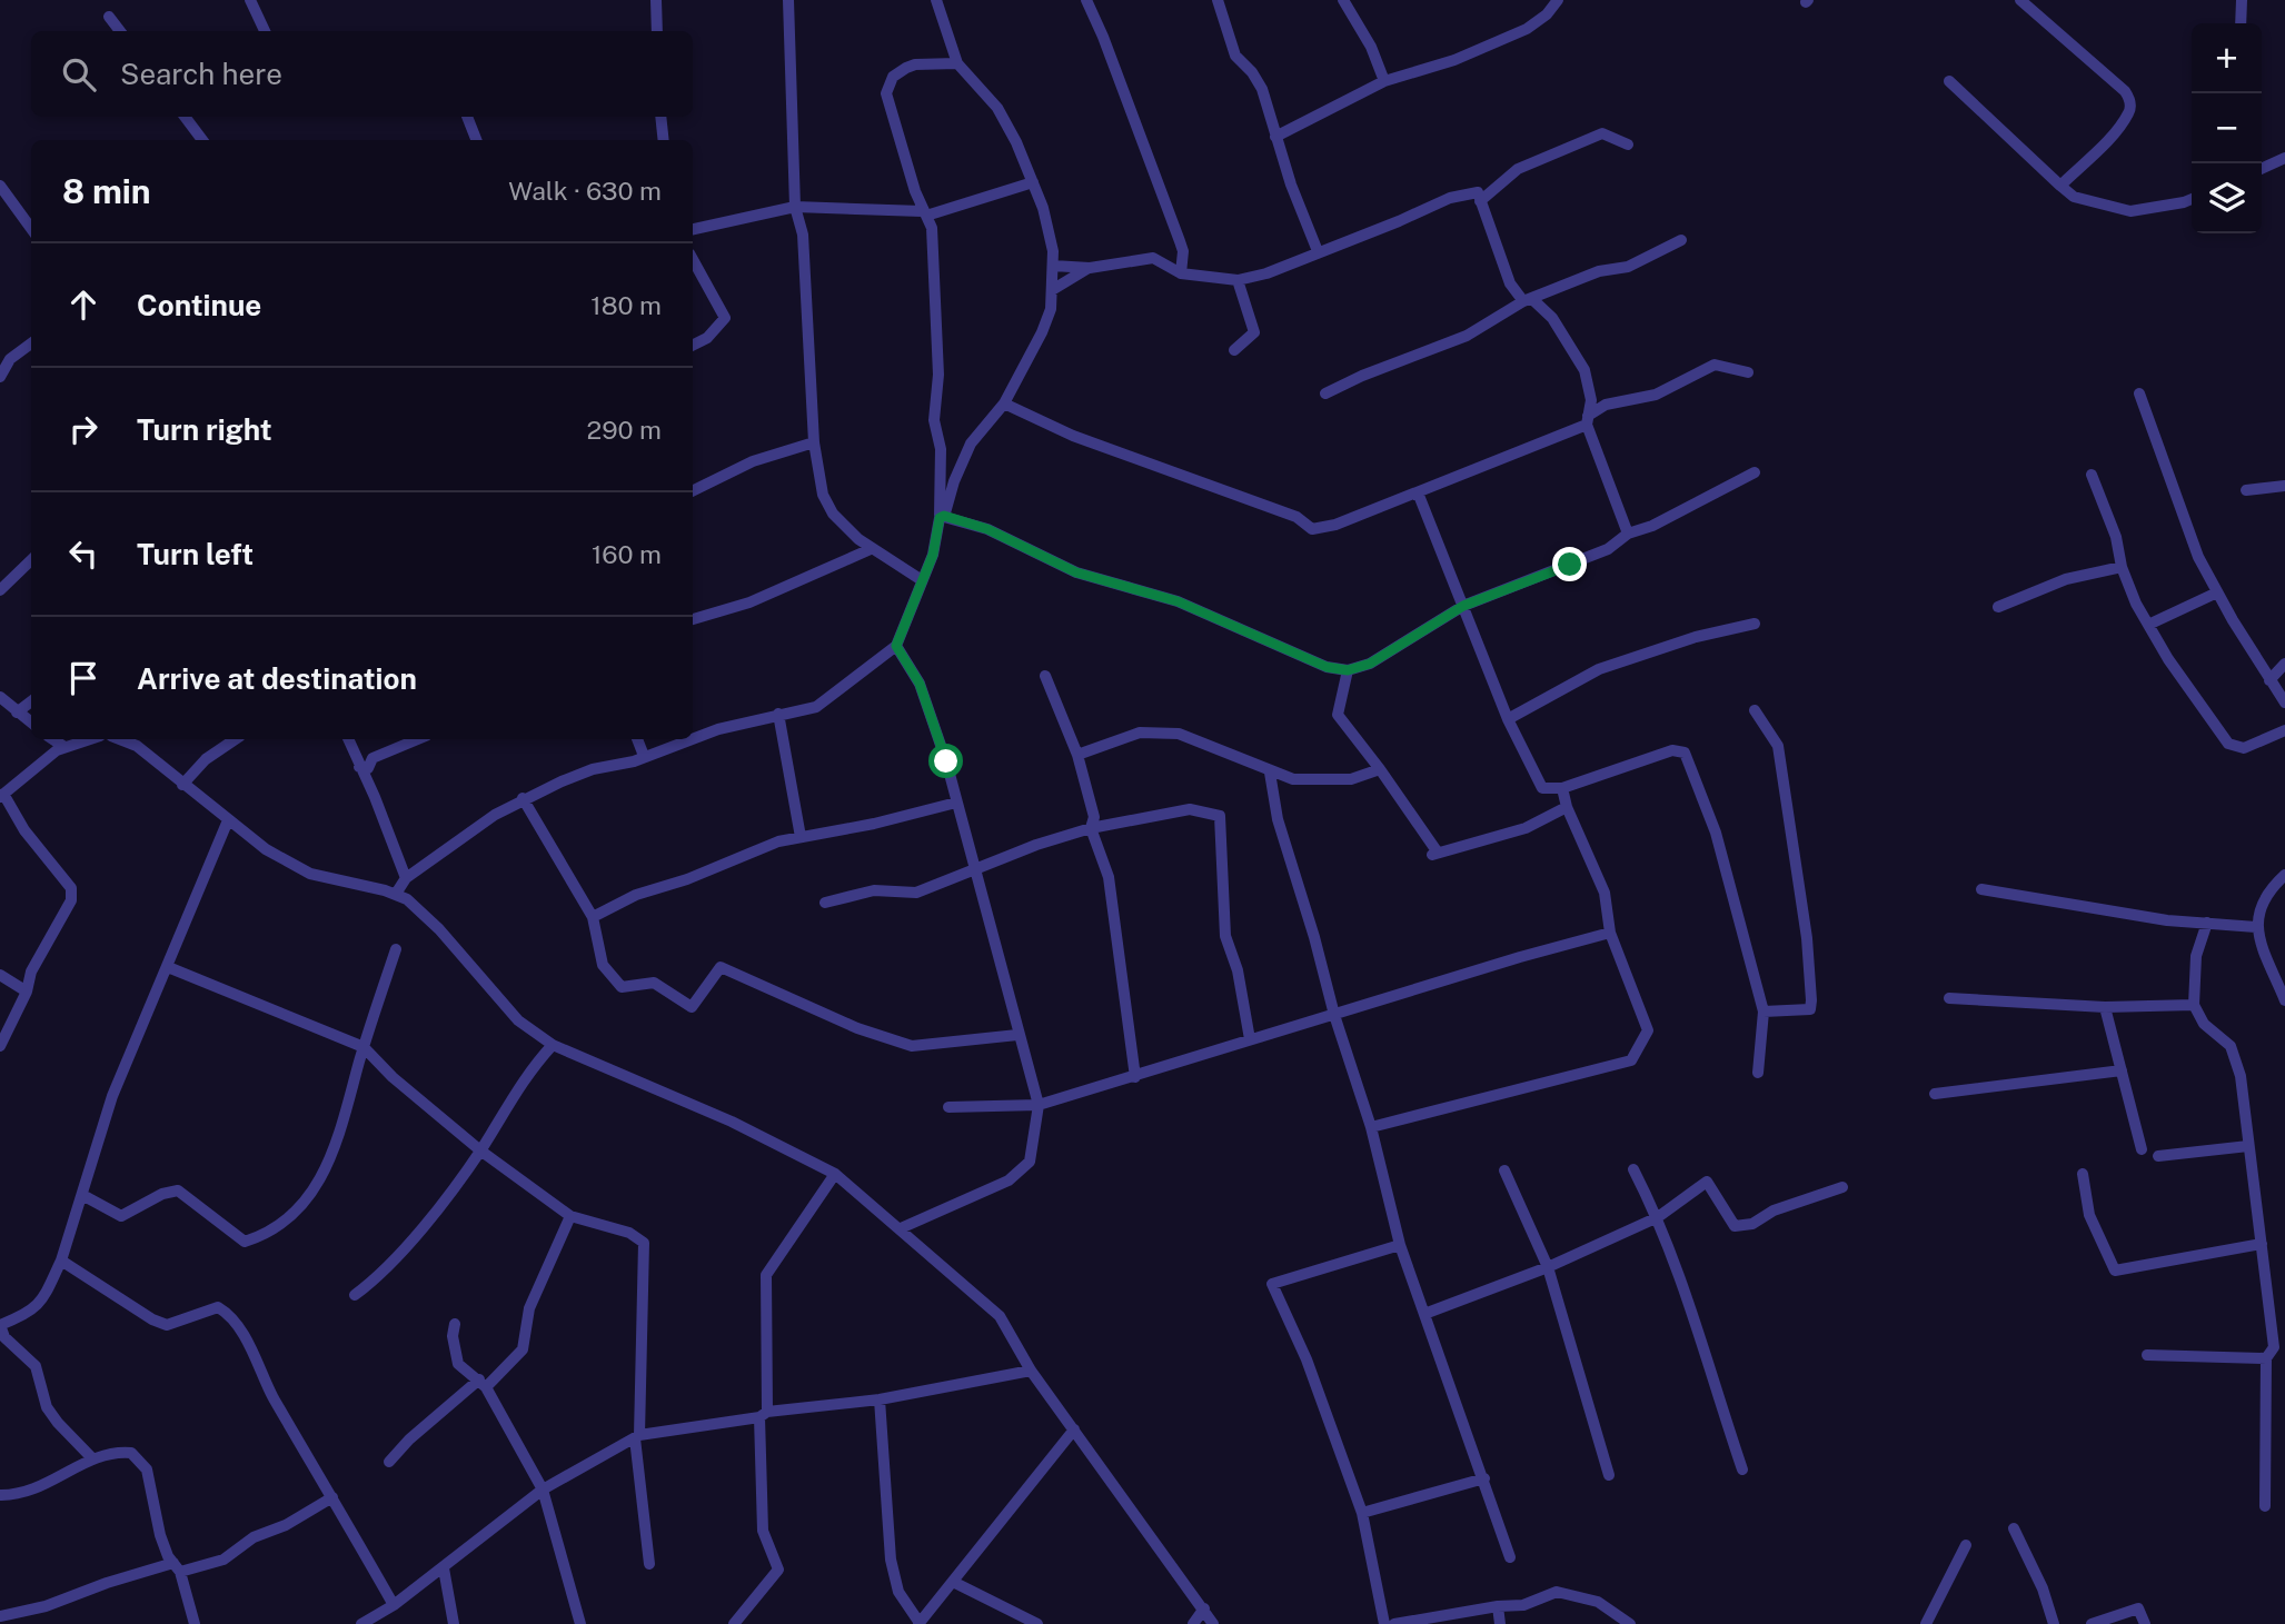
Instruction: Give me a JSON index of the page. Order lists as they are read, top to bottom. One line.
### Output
{"page":{"map_buttons":["+","−"],"search":"Search here","heading":["8 min","Walk · 630 m"],"list":[["Continue","180 m"],["Turn right","290 m"],["Turn left","160 m"],"Arrive at destination"]}}
